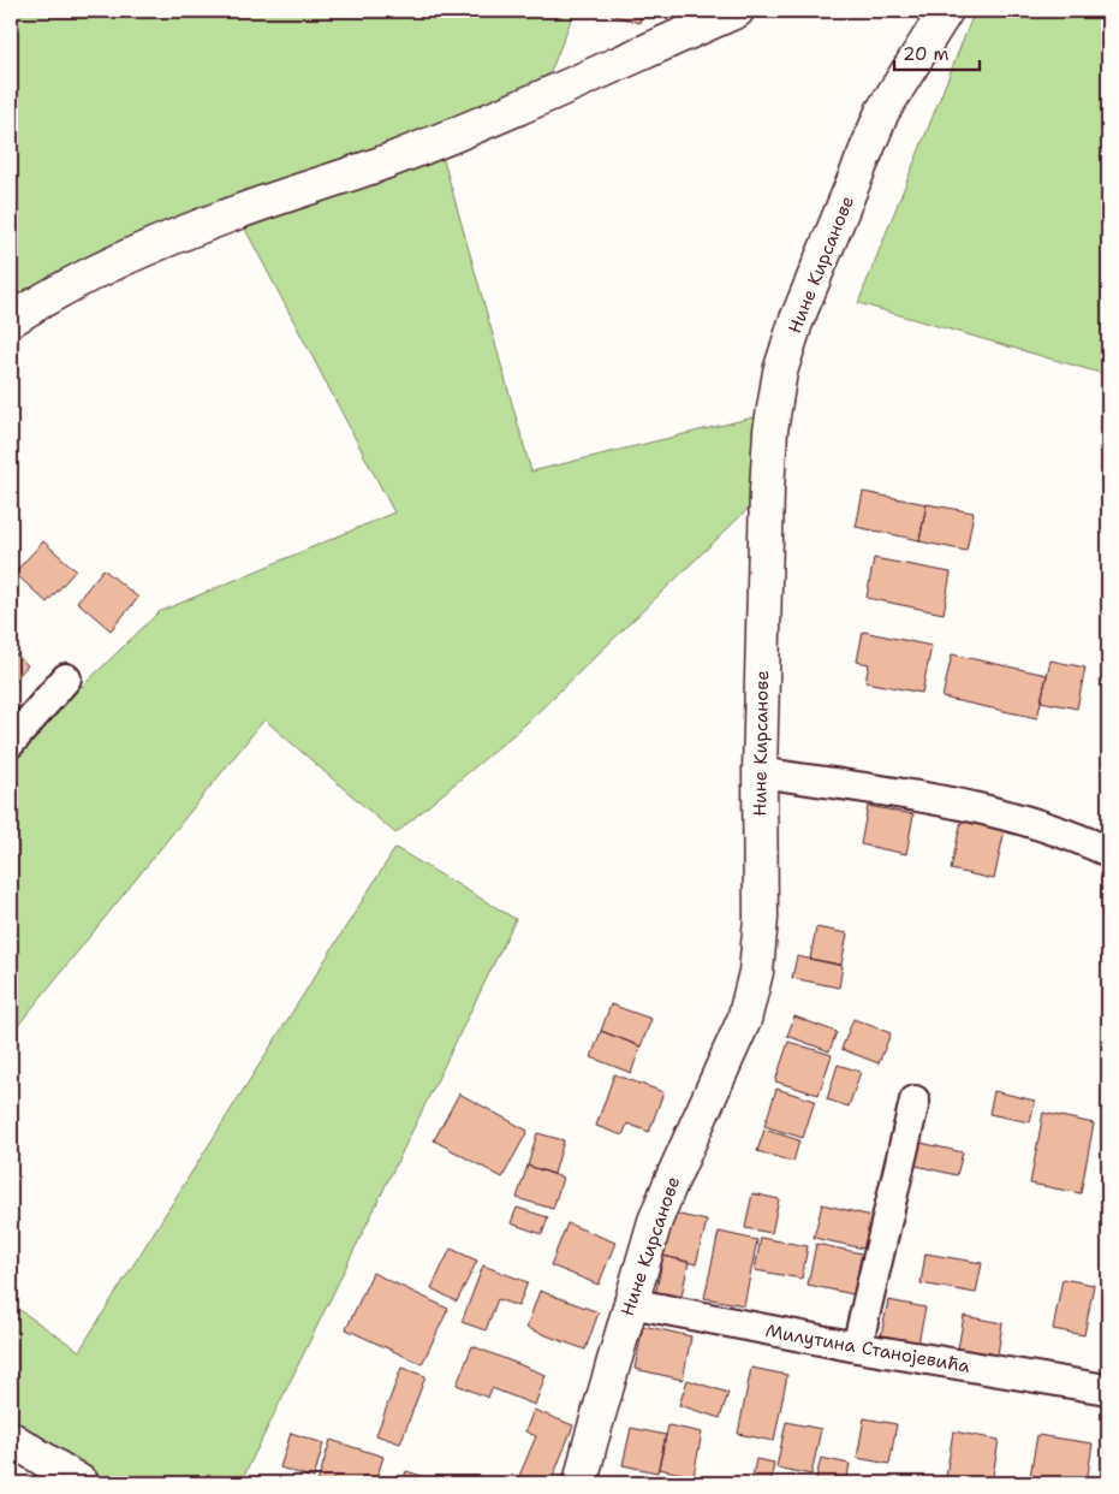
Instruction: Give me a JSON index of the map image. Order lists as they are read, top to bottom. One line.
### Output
{"streets":{"street":["Нине Кирсанове","Милутина Станојевића"]},"crossings":[["Нине Кирсанове","Милутина Станојевића"]],"scale_bar":"20 m"}
